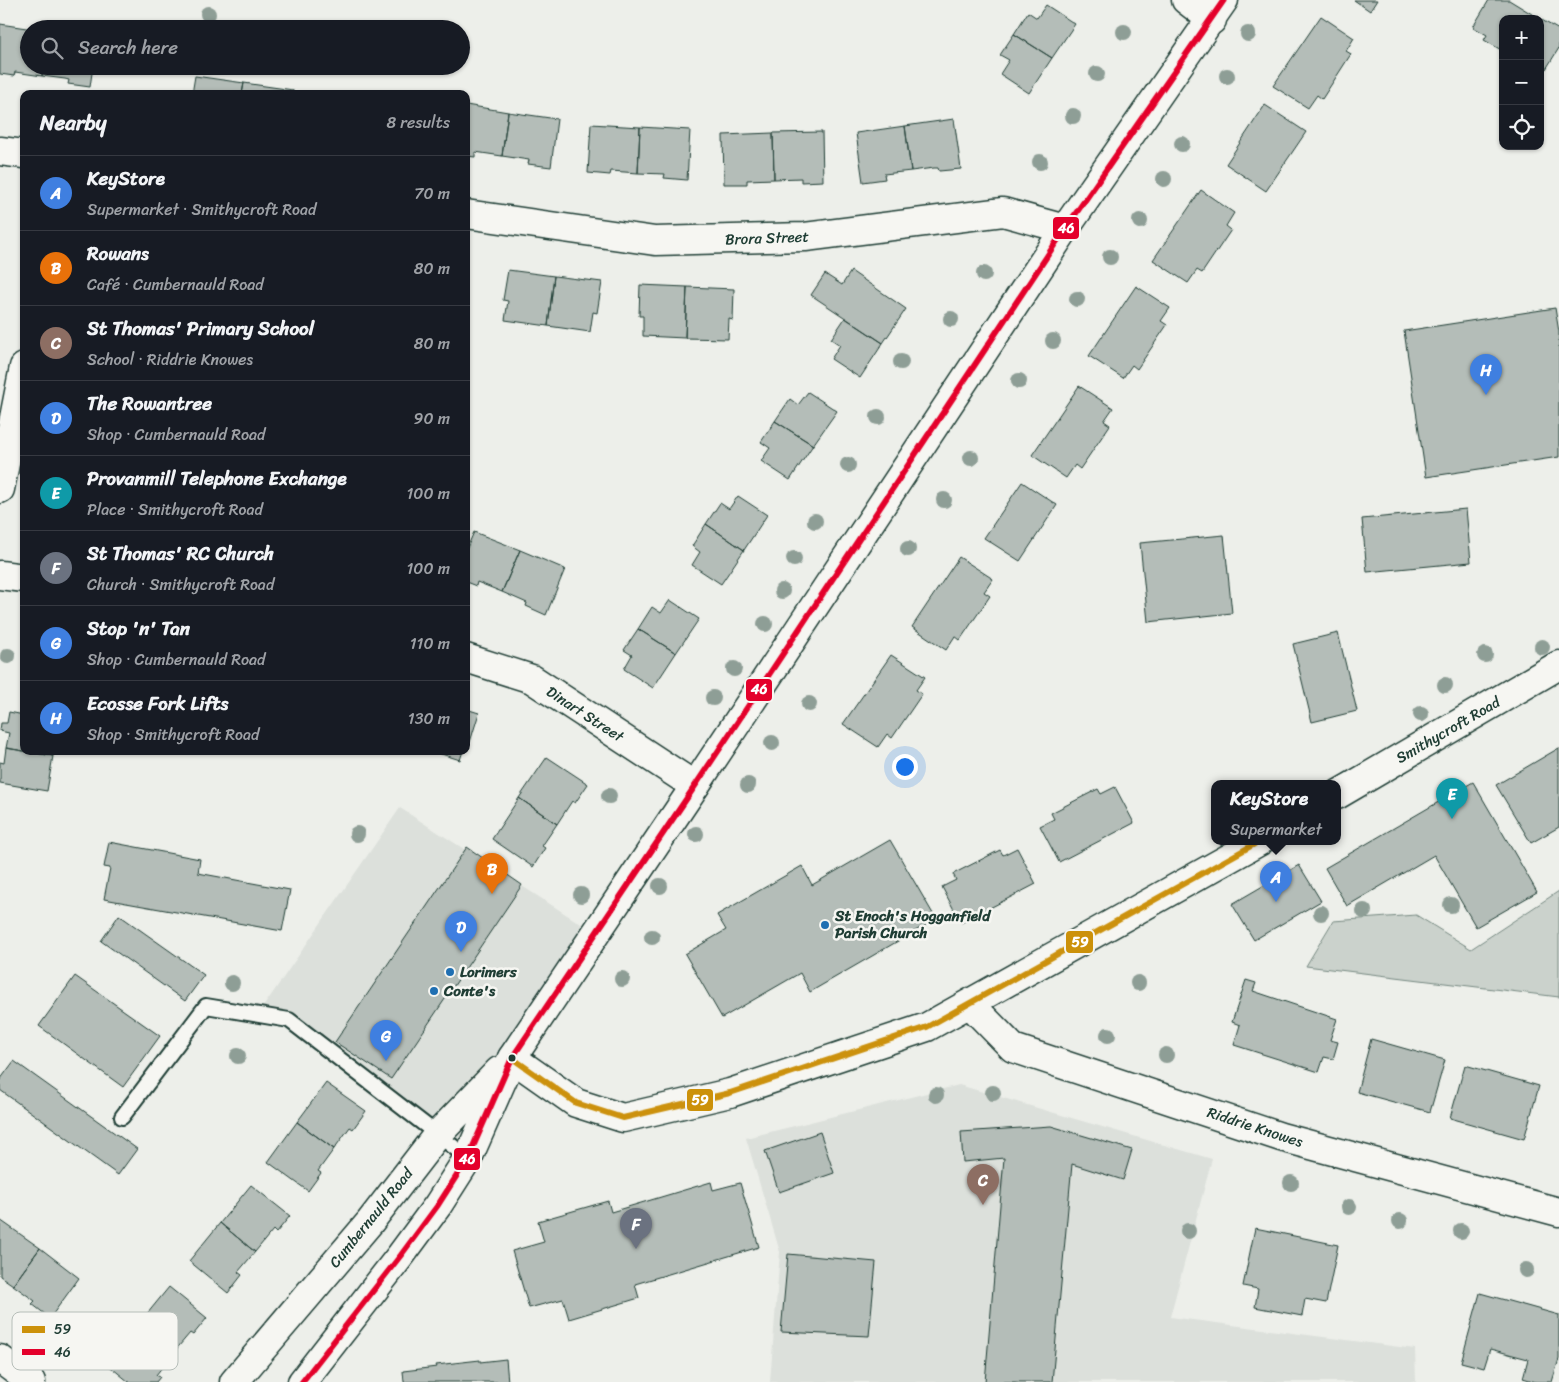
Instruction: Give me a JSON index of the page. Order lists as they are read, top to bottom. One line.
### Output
{"streets":{"street":["Brora Street","Dinart Street","Smithycroft Road","Riddrie Knowes","Cumbernauld Road"]},"crossings":[["Brora Street","Cumbernauld Road"],["Dinart Street","Cumbernauld Road"]],"places":["St Enoch's Hogganfield Parish Church","Lorimers","Conte's"],"lines":["transit line 46","transit line 59"],"legend":["59","46"],"page":{"map_buttons":["+","−"],"search":"Search here","heading":["Nearby","8 results"],"list":[{"mark":"A","name":"KeyStore","note":"Supermarket · Smithycroft Road","value":"70 m"},{"mark":"B","name":"Rowans","note":"Café · Cumbernauld Road","value":"80 m"},{"mark":"C","name":"St Thomas' Primary School","note":"School · Riddrie Knowes","value":"80 m"},{"mark":"D","name":"The Rowantree","note":"Shop · Cumbernauld Road","value":"90 m"},{"mark":"E","name":"Provanmill Telephone Exchange","note":"Place · Smithycroft Road","value":"100 m"},{"mark":"F","name":"St Thomas' RC Church","note":"Church · Smithycroft Road","value":"100 m"},{"mark":"G","name":"Stop 'n' Tan","note":"Shop · Cumbernauld Road","value":"110 m"},{"mark":"H","name":"Ecosse Fork Lifts","note":"Shop · Smithycroft Road","value":"130 m"}],"pins":["H","E","B","A","D","G","C","F"],"popup":["KeyStore","Supermarket"]}}
